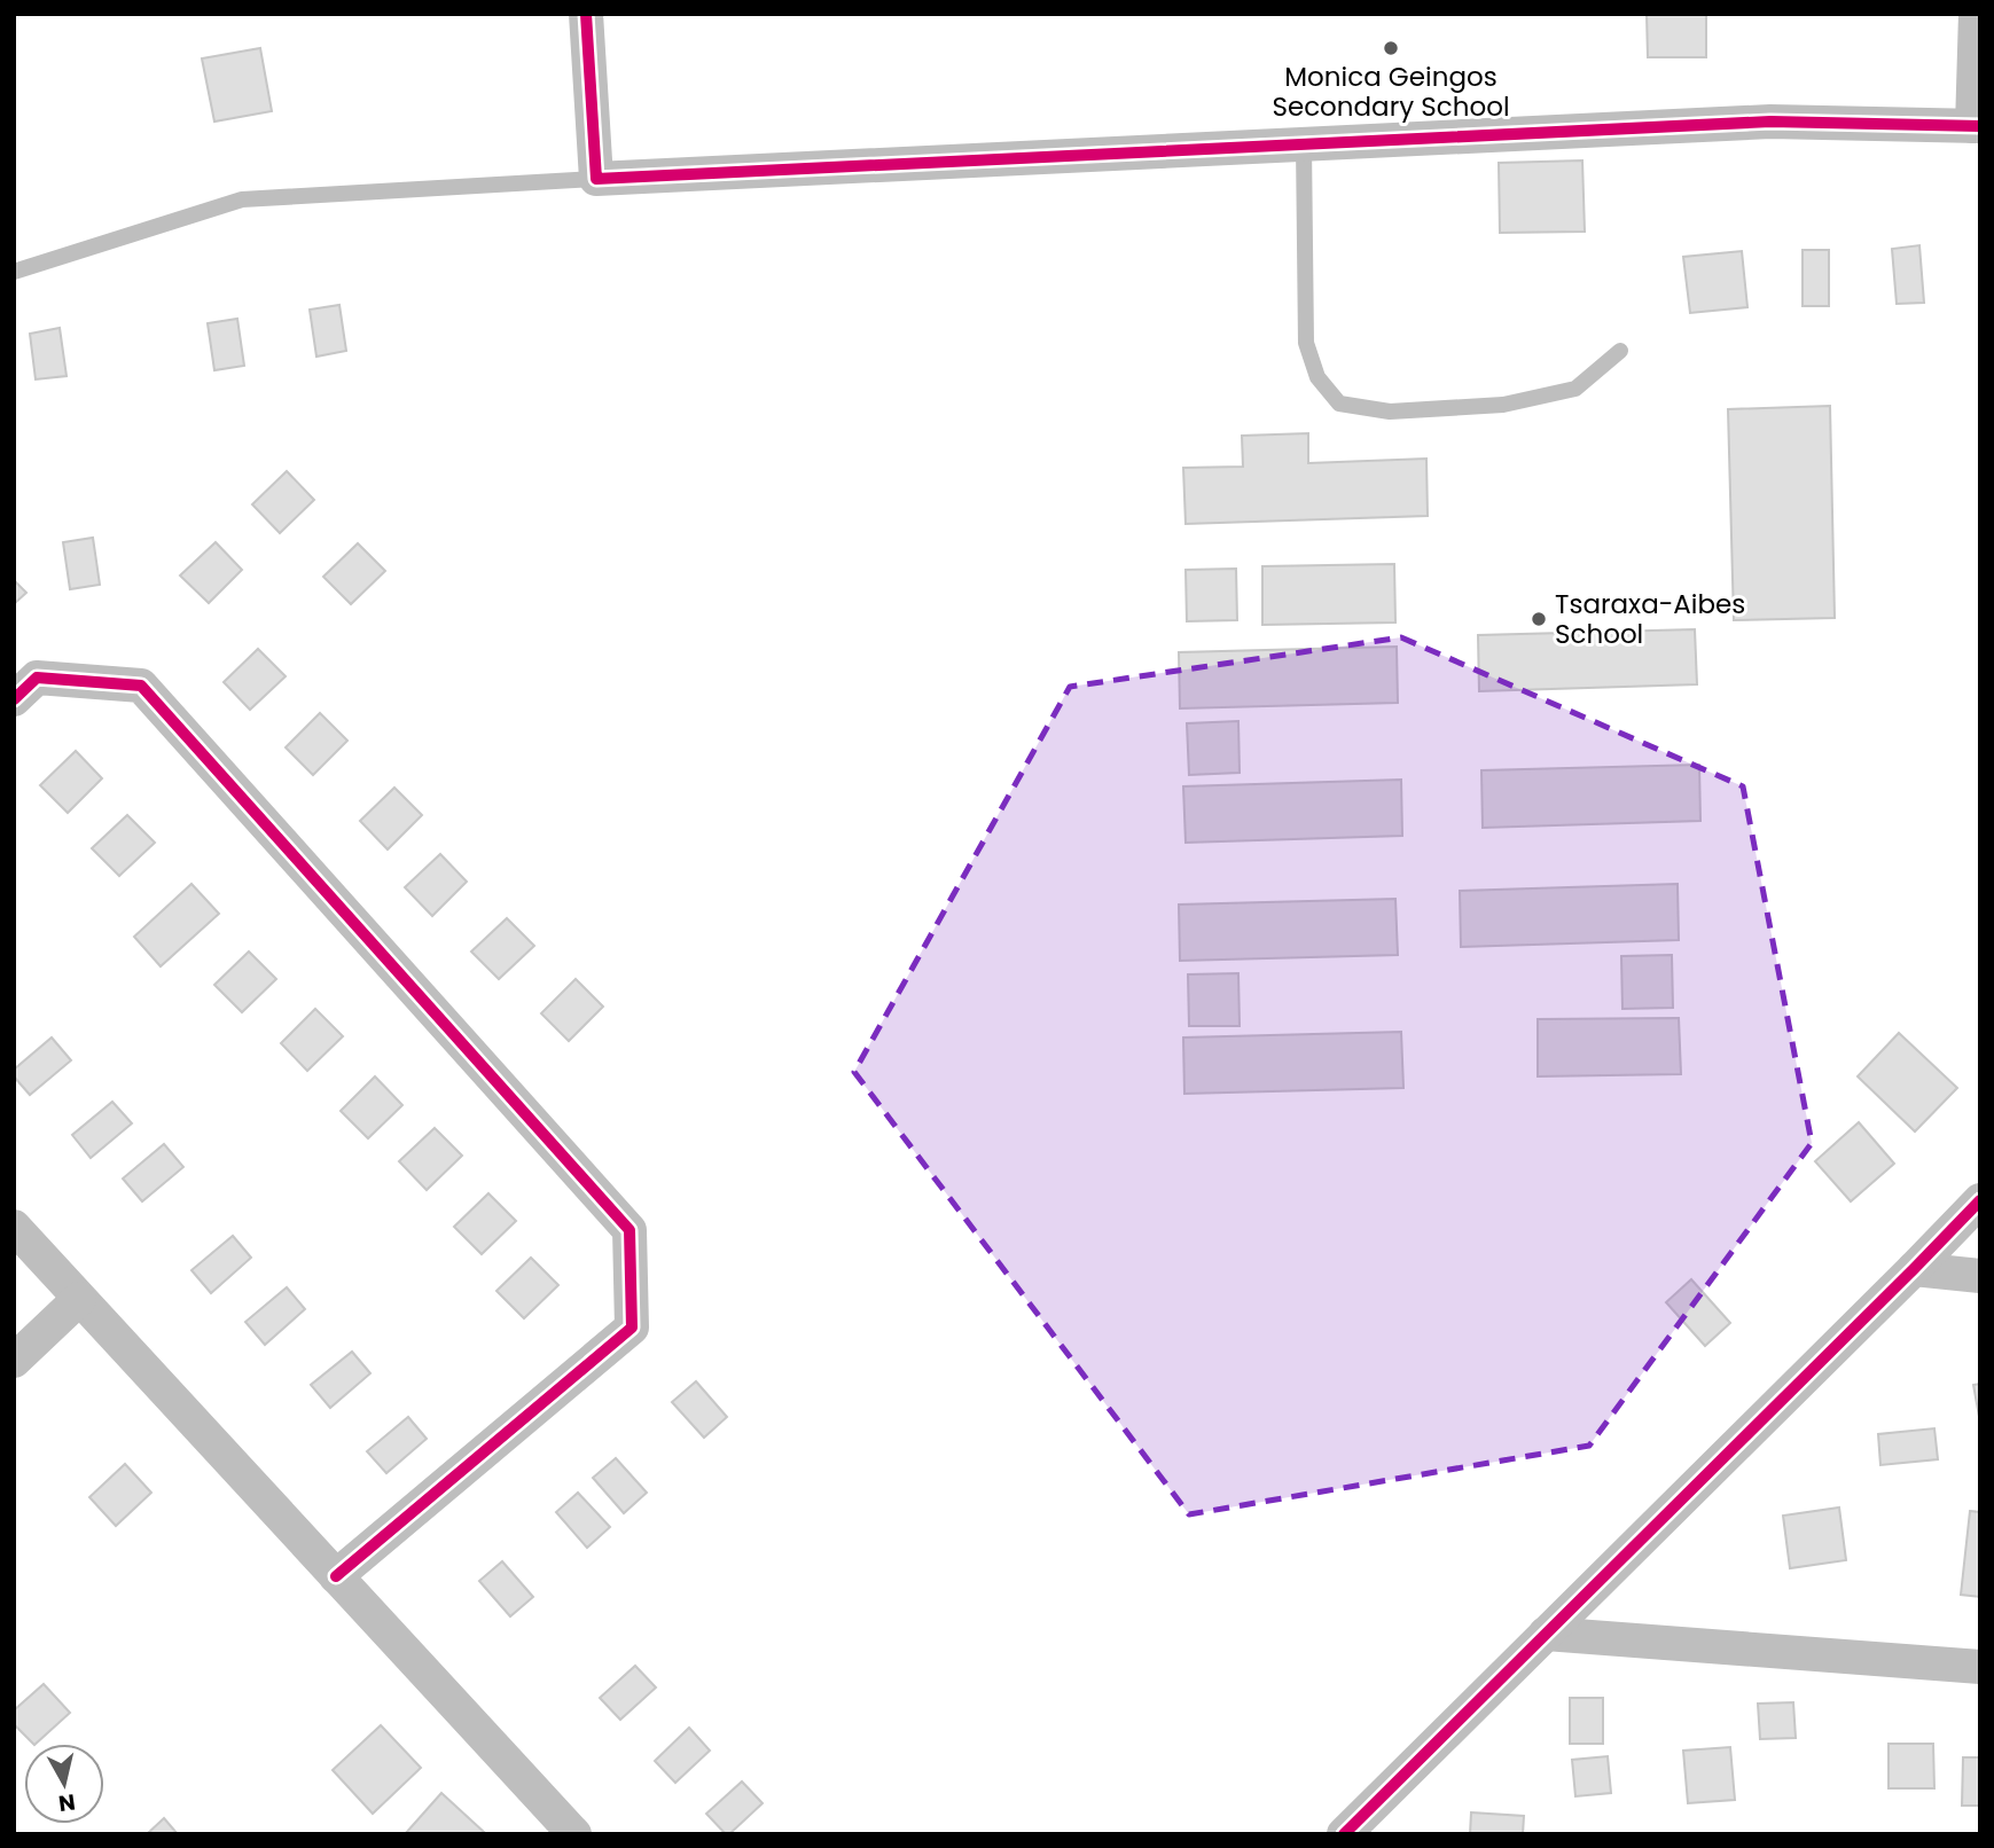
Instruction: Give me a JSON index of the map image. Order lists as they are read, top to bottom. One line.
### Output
{"places":["Monica Geingos Secondary School","Tsaraxa-Aibes School"],"north":"bottom"}
